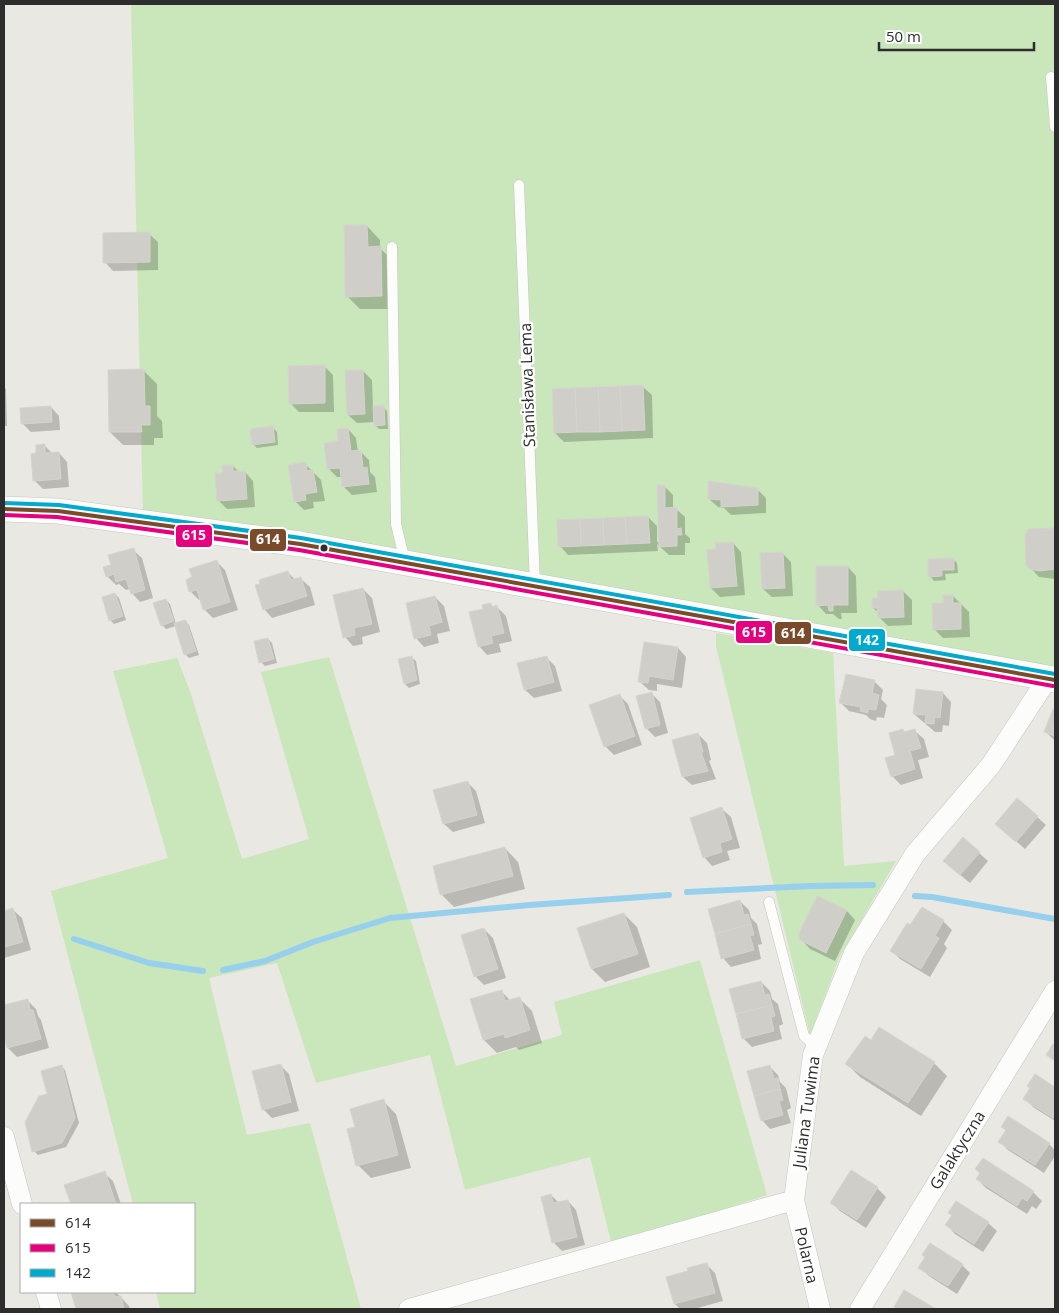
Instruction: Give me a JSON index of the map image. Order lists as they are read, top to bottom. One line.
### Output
{"streets":{"street":["Juliana Tuwima","Galaktyczna","Polarna"],"lane":["Stanisława Lema"]},"crossings":[["Juliana Tuwima","Polarna"]],"lines":["transit line 142","transit line 614","transit line 615"],"legend":["614","615","142"],"scale_bar":"50 m"}
